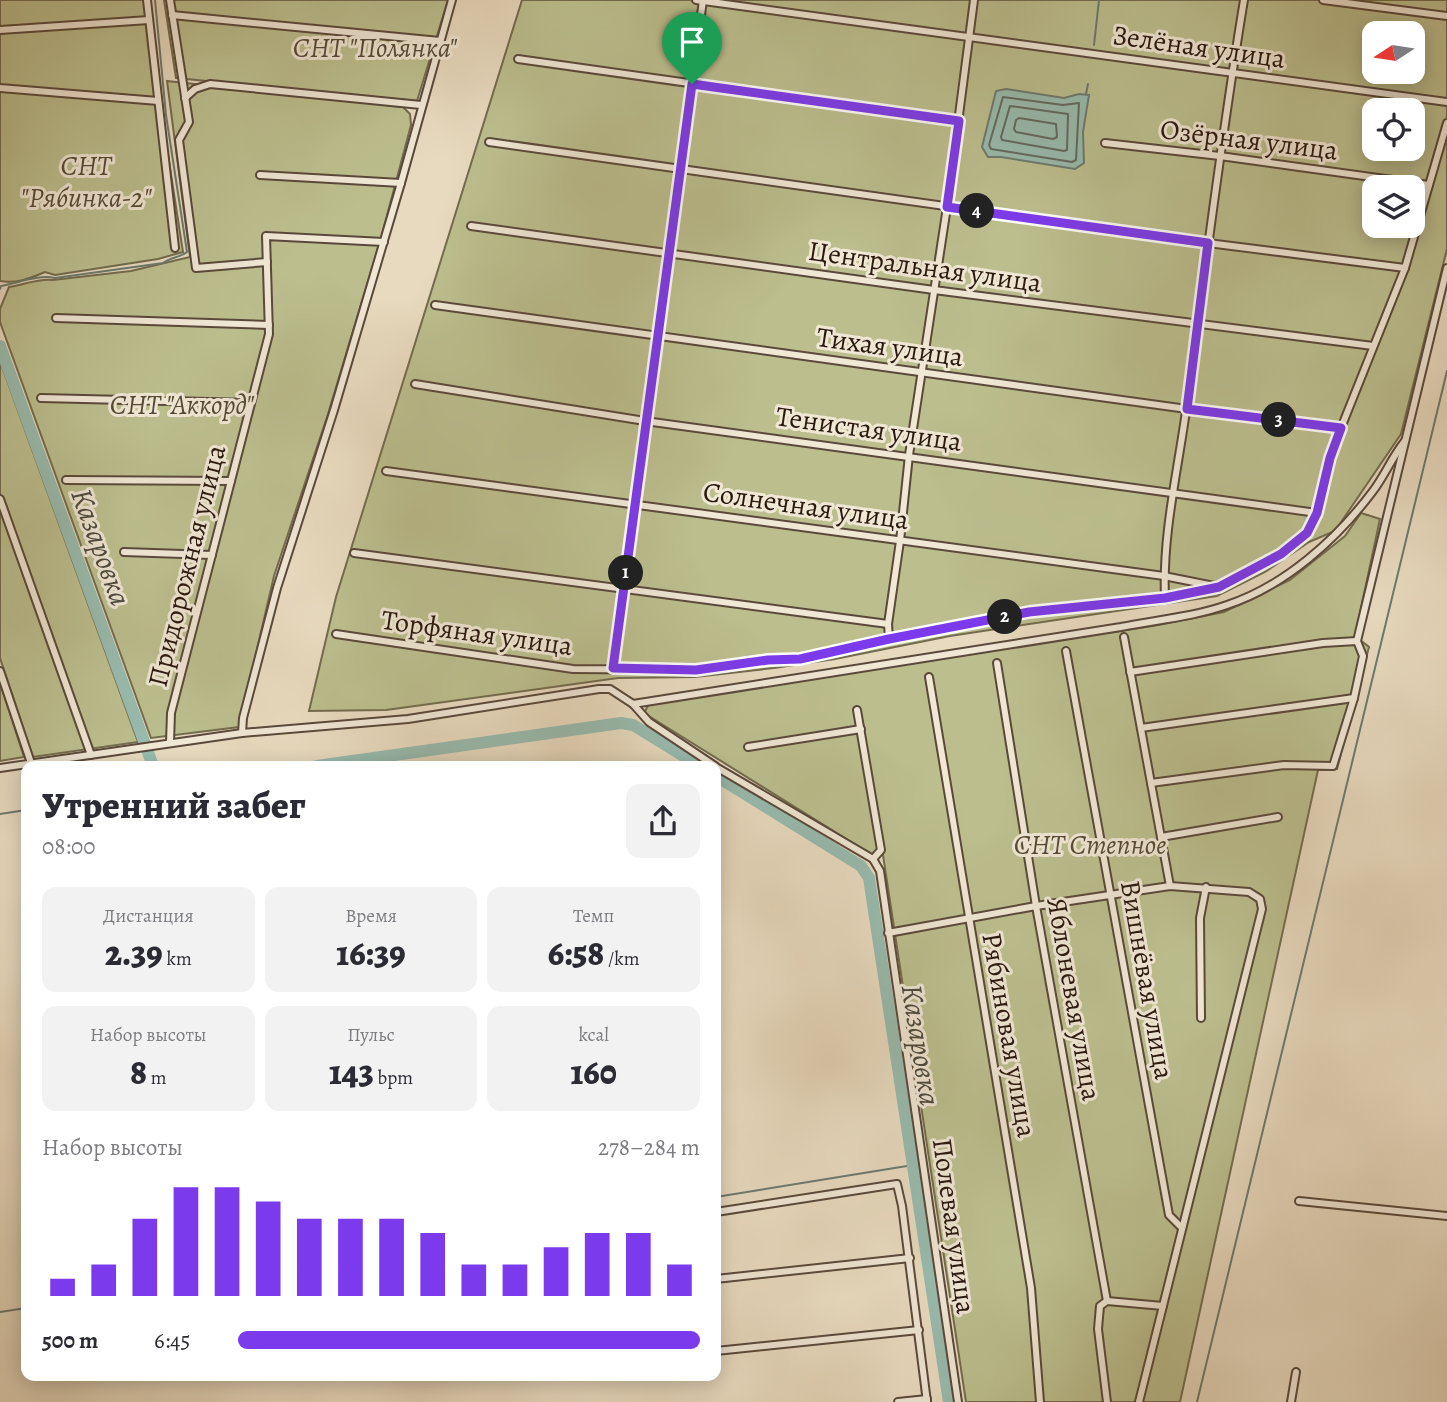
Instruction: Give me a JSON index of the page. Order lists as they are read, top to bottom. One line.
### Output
{"streets":{"street":["Зелёная улица","Озёрная улица","Центральная улица","Тихая улица","Тенистая улица","Солнечная улица","Придорожная улица","Торфяная улица","Вишнёвая улица","Яблоневая улица","Рябиновая улица","Полевая улица"]},"crossings":[["Тенистая улица","Торфяная улица"],["Солнечная улица","Торфяная улица"]],"water":["Казаровка"],"parks":["СНТ \"Полянка\"","СНТ \"Рябинка-2\"","СНТ \"Аккорд\"","СНТ Степное"],"north":"left","page":{"pins":["4","3","1","2"],"heading":["Утренний забег","08:00"],"stats":[["Дистанция","2.39 km"],["Время","16:39"],["Темп","6:58 /km"],["Набор высоты","8 m"],["Пульс","143 bpm"],["kcal","160"]],"chart":["Набор высоты","278–284 m"],"list":[{"name":"500 m","note":"6:45"}]}}
